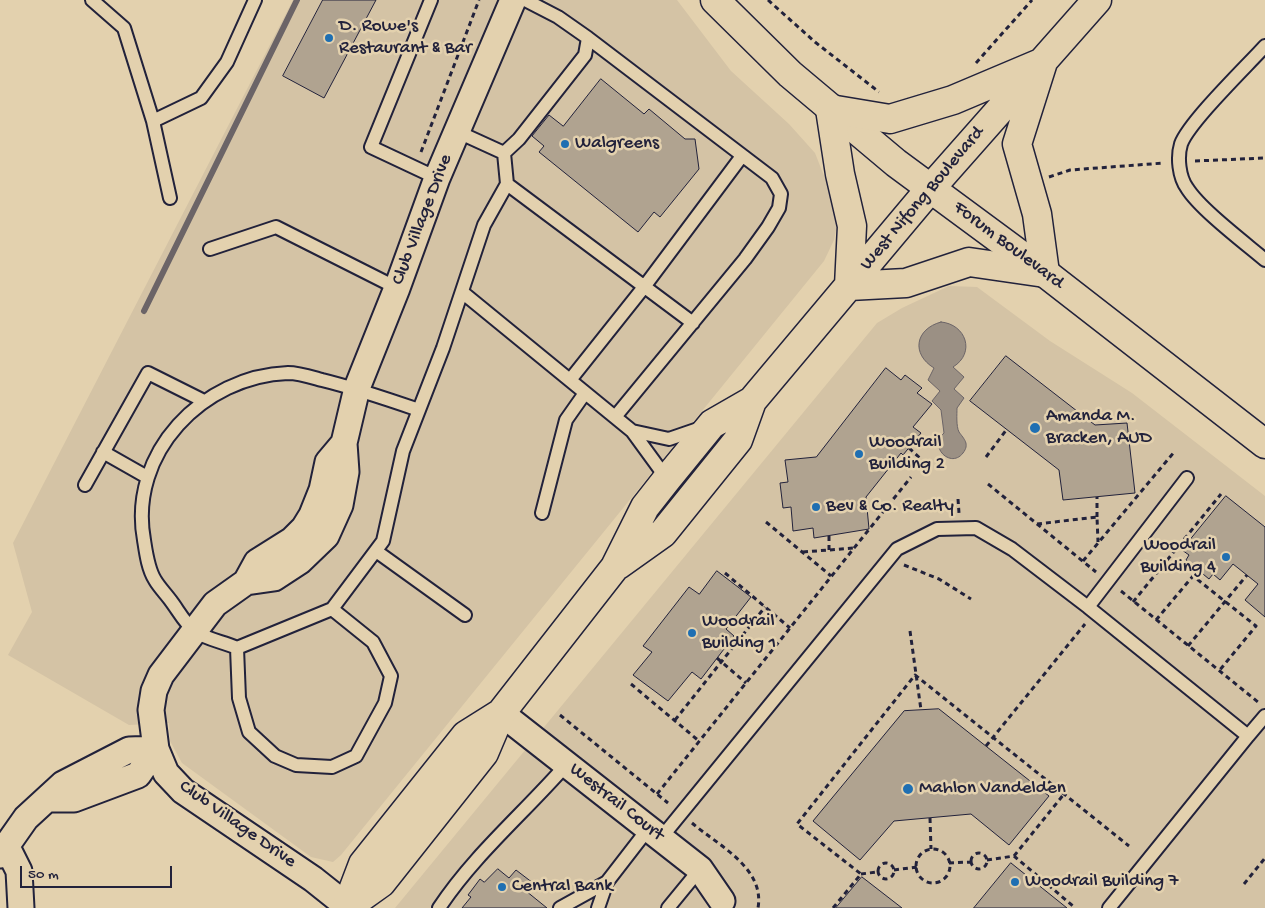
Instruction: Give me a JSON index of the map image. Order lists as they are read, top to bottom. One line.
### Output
{"streets":{"main road":["West Nifong Boulevard","Forum Boulevard"],"street":["Club Village Drive","Westrail Court"]},"crossings":[["West Nifong Boulevard","Club Village Drive"],["West Nifong Boulevard","Forum Boulevard"],["West Nifong Boulevard","Westrail Court"]],"places":["D. Rowe's Restaurant & Bar","Walgreens","Amanda M. Bracken, AUD","Woodrail Building 2","Bev & Co. Realty","Woodrail Building 4","Woodrail Building 1","Mahlon Vandelden","Woodrail Building 7","Central Bank"],"scale_bar":"50 m"}
